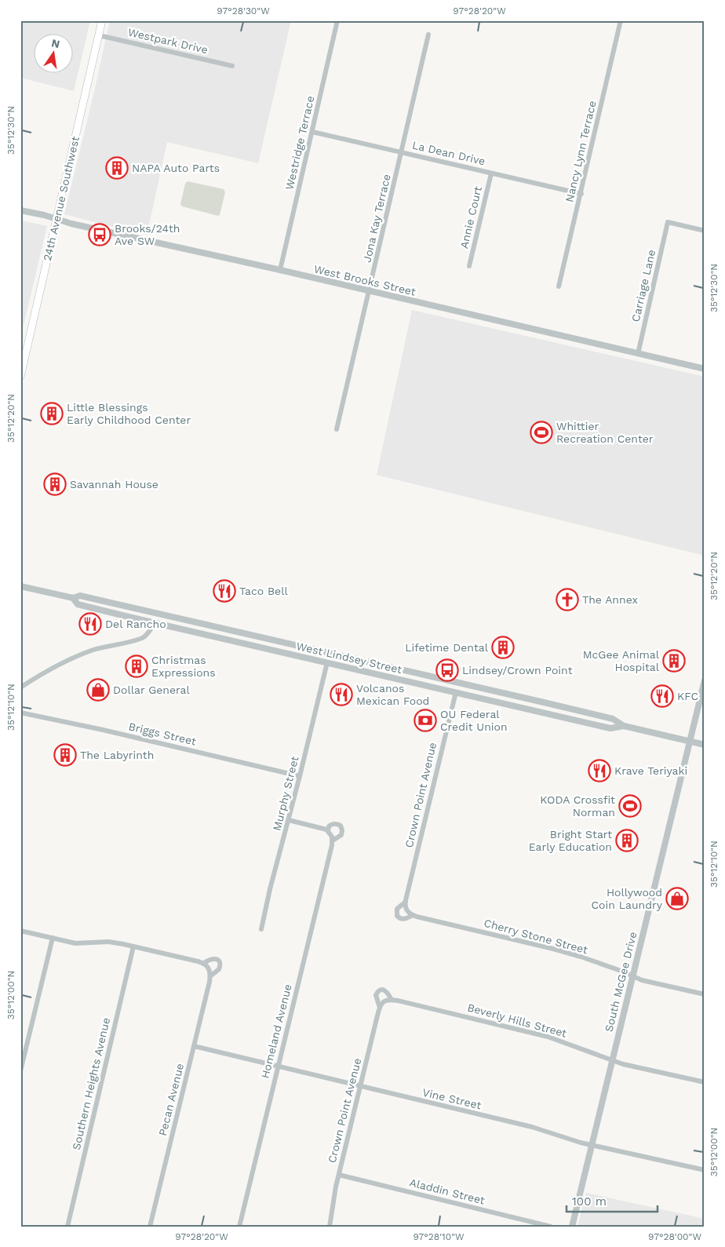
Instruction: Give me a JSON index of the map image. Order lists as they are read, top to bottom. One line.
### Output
{"streets":{"main road":["24th Avenue Southwest"],"street":["Westpark Drive","Westridge Terrace","Nancy Lynn Terrace","La Dean Drive","Annie Court","Jona Kay Terrace","West Brooks Street","Carriage Lane","West Lindsey Street","Briggs Street","Murphy Street","Crown Point Avenue","Cherry Stone Street","South McGee Drive","Beverly Hills Street","Homeland Avenue","Southern Heights Avenue","Vine Street","Pecan Avenue","Aladdin Street"]},"crossings":[["Westpark Drive","24th Avenue Southwest"],["Westridge Terrace","La Dean Drive"],["Westridge Terrace","West Brooks Street"],["Nancy Lynn Terrace","La Dean Drive"],["La Dean Drive","Annie Court"],["La Dean Drive","Jona Kay Terrace"],["24th Avenue Southwest","West Brooks Street"],["Jona Kay Terrace","West Brooks Street"],["West Brooks Street","Carriage Lane"],["West Lindsey Street","Murphy Street"],["West Lindsey Street","Crown Point Avenue"],["West Lindsey Street","South McGee Drive"],["Briggs Street","Murphy Street"],["Murphy Street","Homeland Avenue"],["Crown Point Avenue","Cherry Stone Street"],["Crown Point Avenue","Beverly Hills Street"],["Crown Point Avenue","Vine Street"],["Crown Point Avenue","Aladdin Street"],["Cherry Stone Street","South McGee Drive"],["South McGee Drive","Beverly Hills Street"],["South McGee Drive","Vine Street"],["Homeland Avenue","Vine Street"],["Vine Street","Pecan Avenue"]],"places":{"building":["NAPA Auto Parts","Little Blessings Early Childhood Center","Savannah House","Lifetime Dental","McGee Animal Hospital","Christmas Expressions","The Labyrinth","Bright Start Early Education"],"bus stop":["Brooks/24th Ave SW","Lindsey/Crown Point"],"sports":["Whittier Recreation Center","KODA Crossfit Norman"],"restaurant":["Taco Bell","Del Rancho","Volcanos Mexican Food","KFC","Krave Teriyaki"],"church":["The Annex"],"shop":["Dollar General","Hollywood Coin Laundry"],"bank":["OU Federal Credit Union"]},"scale_bar":"100 m","north":"top","coordinates":["97°28'30\"W","97°28'20\"W","35°12'30\"N","35°12'20\"N","35°12'10\"N","35°12'00\"N","97°28'10\"W","97°28'00\"W"]}
